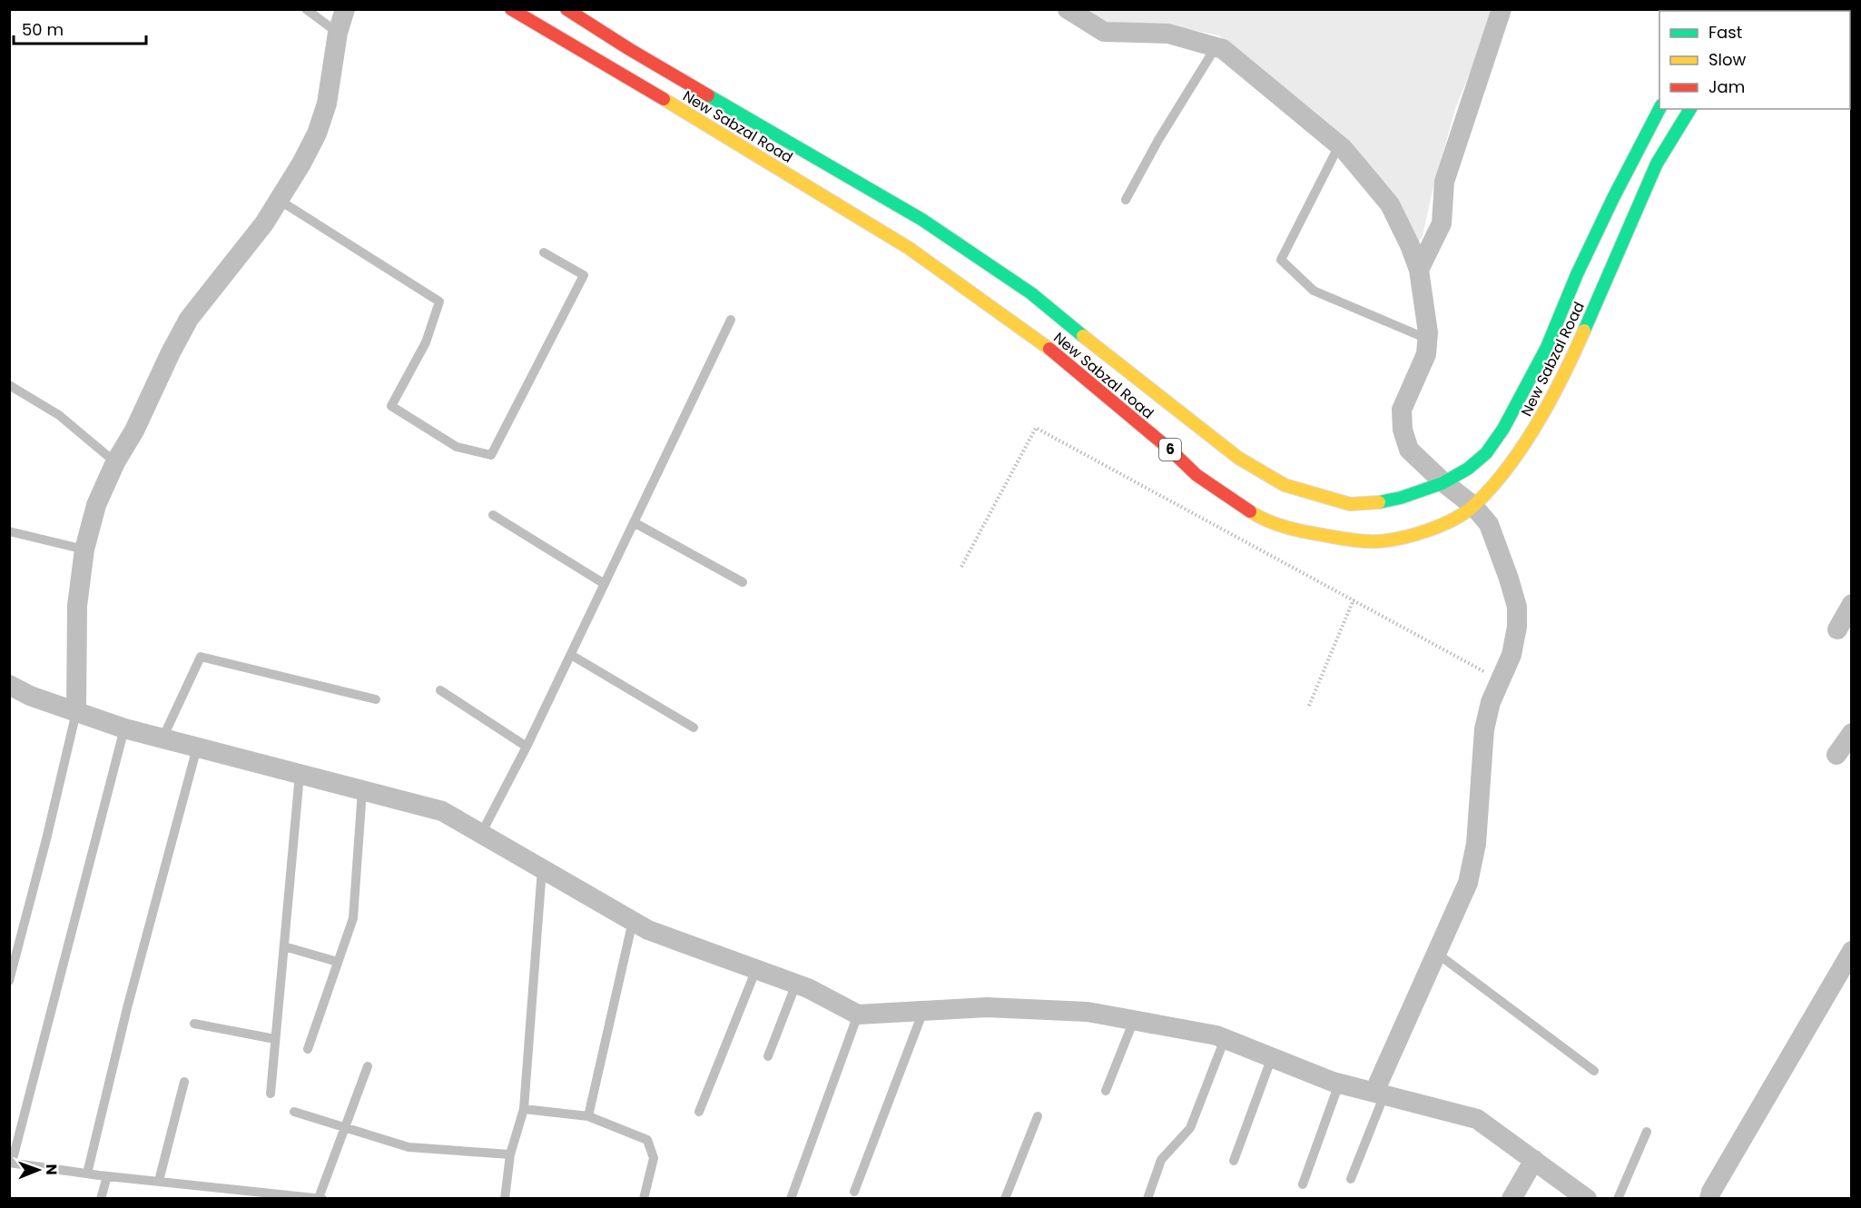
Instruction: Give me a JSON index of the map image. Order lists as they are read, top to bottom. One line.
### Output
{"streets":{"main road":["New Sabzal Road","6"]},"legend":["Fast","Slow","Jam"],"scale_bar":"50 m","north":"right"}
